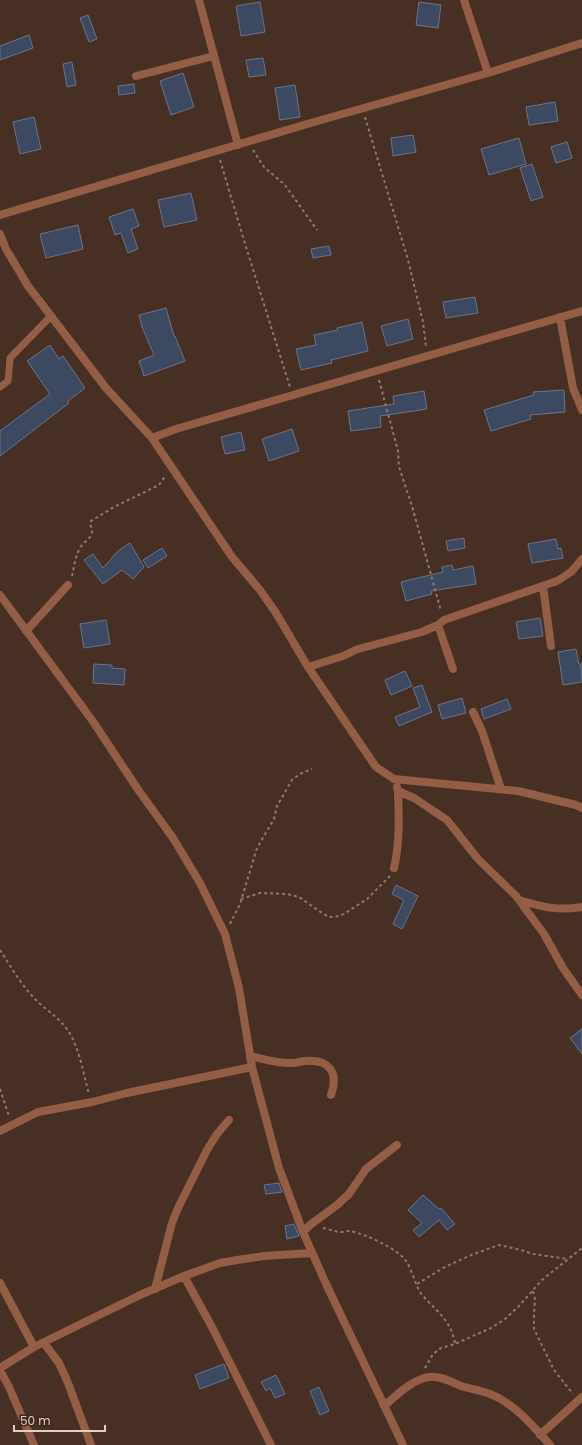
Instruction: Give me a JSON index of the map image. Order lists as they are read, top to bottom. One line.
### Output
{"scale_bar":"50 m"}
